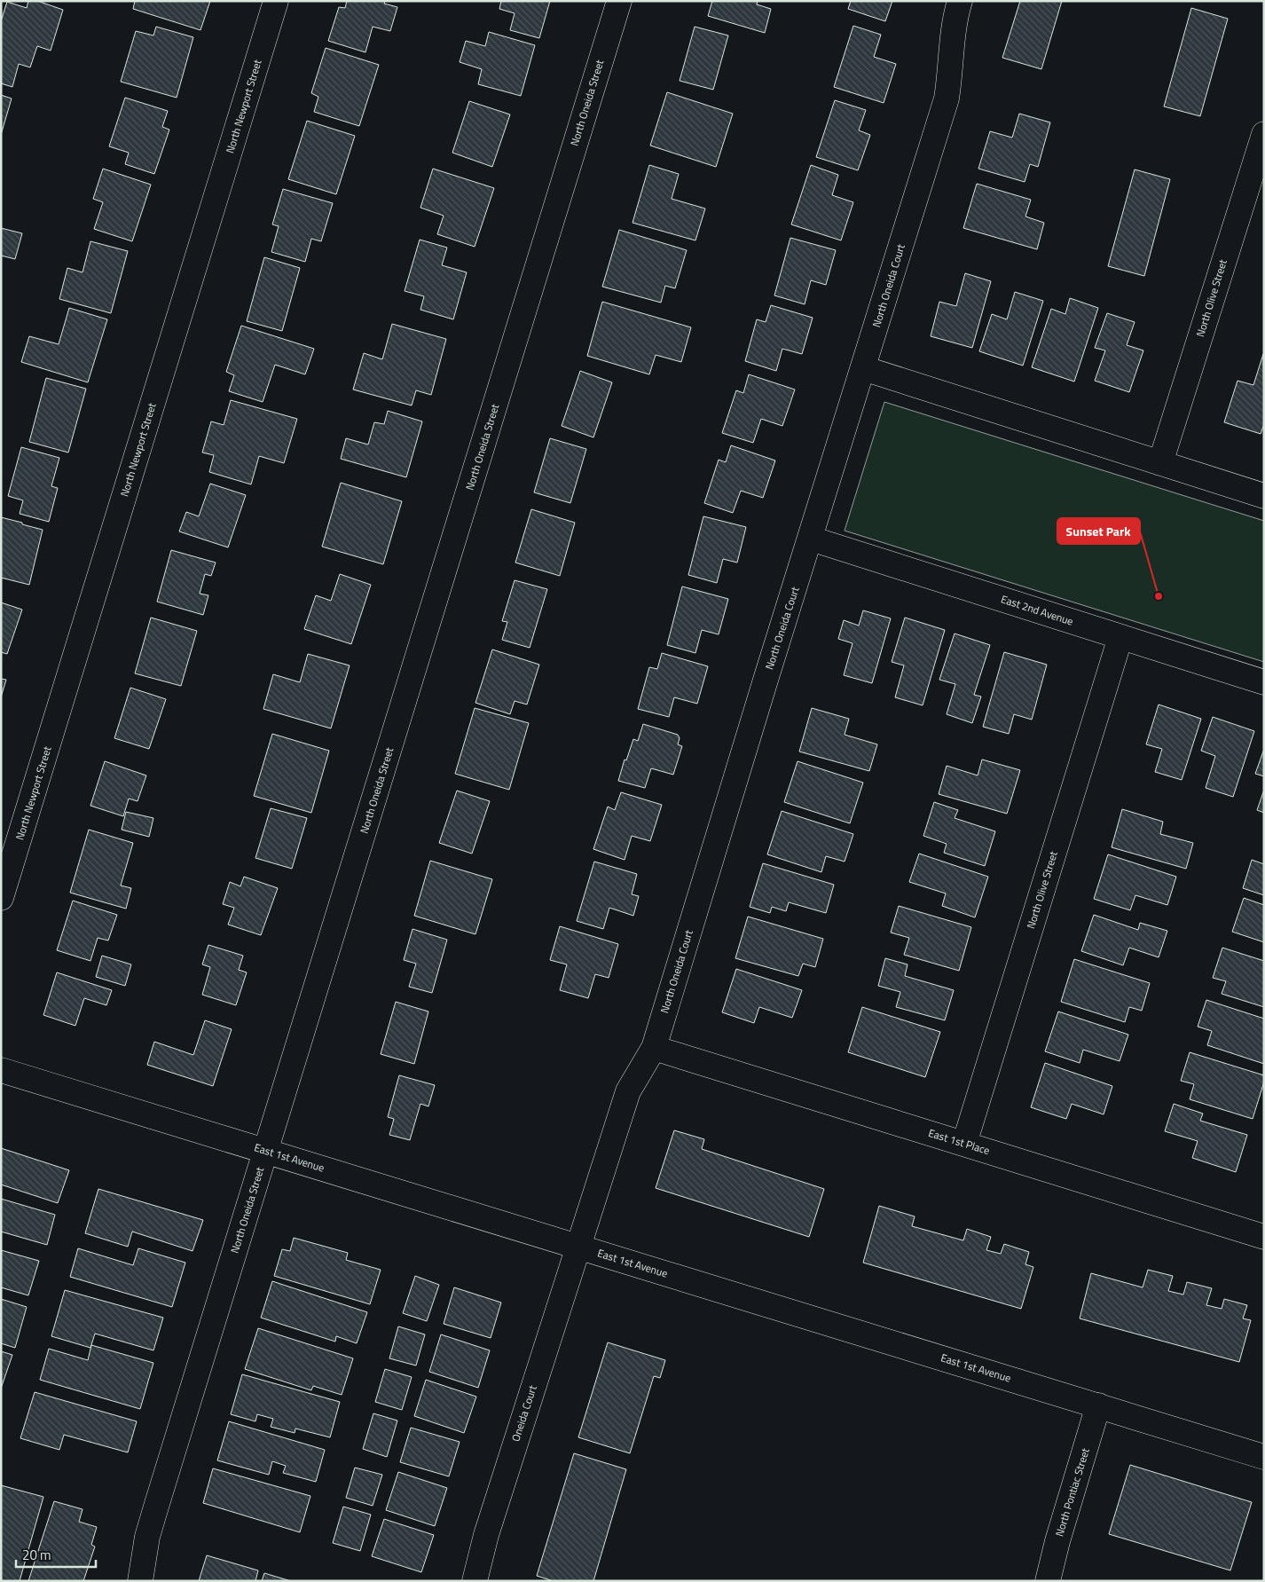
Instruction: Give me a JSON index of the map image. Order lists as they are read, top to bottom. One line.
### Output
{"streets":{"street":["North Oneida Street","North Newport Street","North Oneida Court","North Olive Street","East 2nd Avenue","East 1st Place","East 1st Avenue","Oneida Court","North Pontiac Street"]},"crossings":[["North Oneida Street","East 1st Avenue"],["North Oneida Court","East 2nd Avenue"],["North Oneida Court","East 1st Place"],["North Oneida Court","East 1st Avenue"],["North Oneida Court","Oneida Court"],["North Olive Street","East 2nd Avenue"],["North Olive Street","East 1st Place"],["East 1st Avenue","Oneida Court"],["East 1st Avenue","North Pontiac Street"]],"places":["Sunset Park"],"scale_bar":"20 m"}
